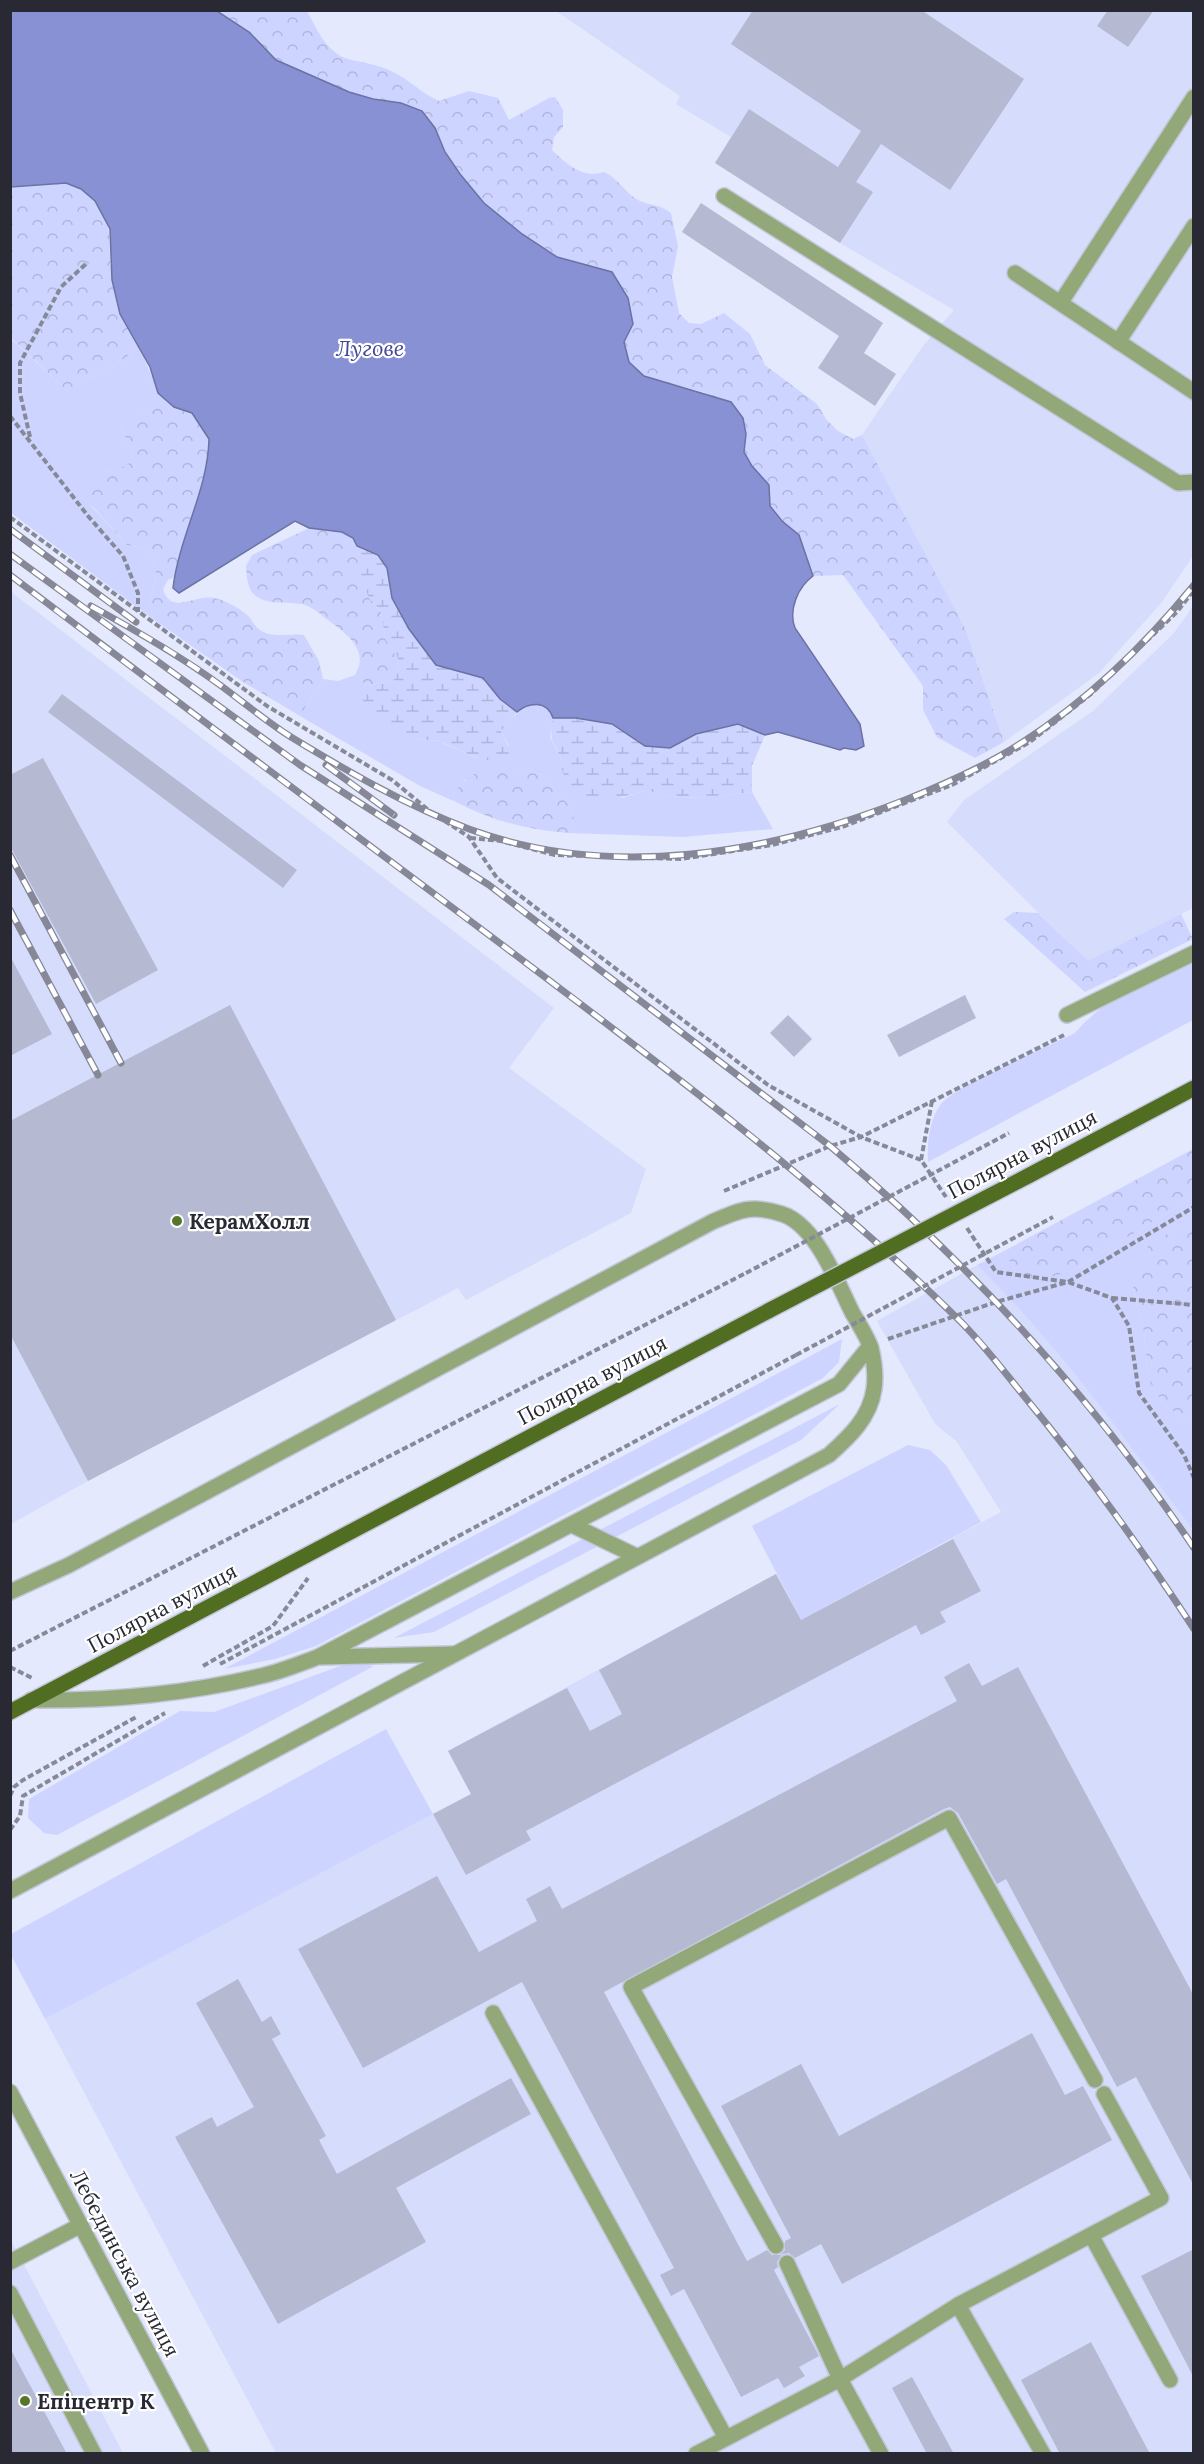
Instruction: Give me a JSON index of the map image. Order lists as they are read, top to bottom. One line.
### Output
{"streets":{"main road":["Полярна вулиця"],"street":["Лебединська вулиця"]},"water":["Лугове"],"places":["КерамХолл","Епіцентр К"]}
